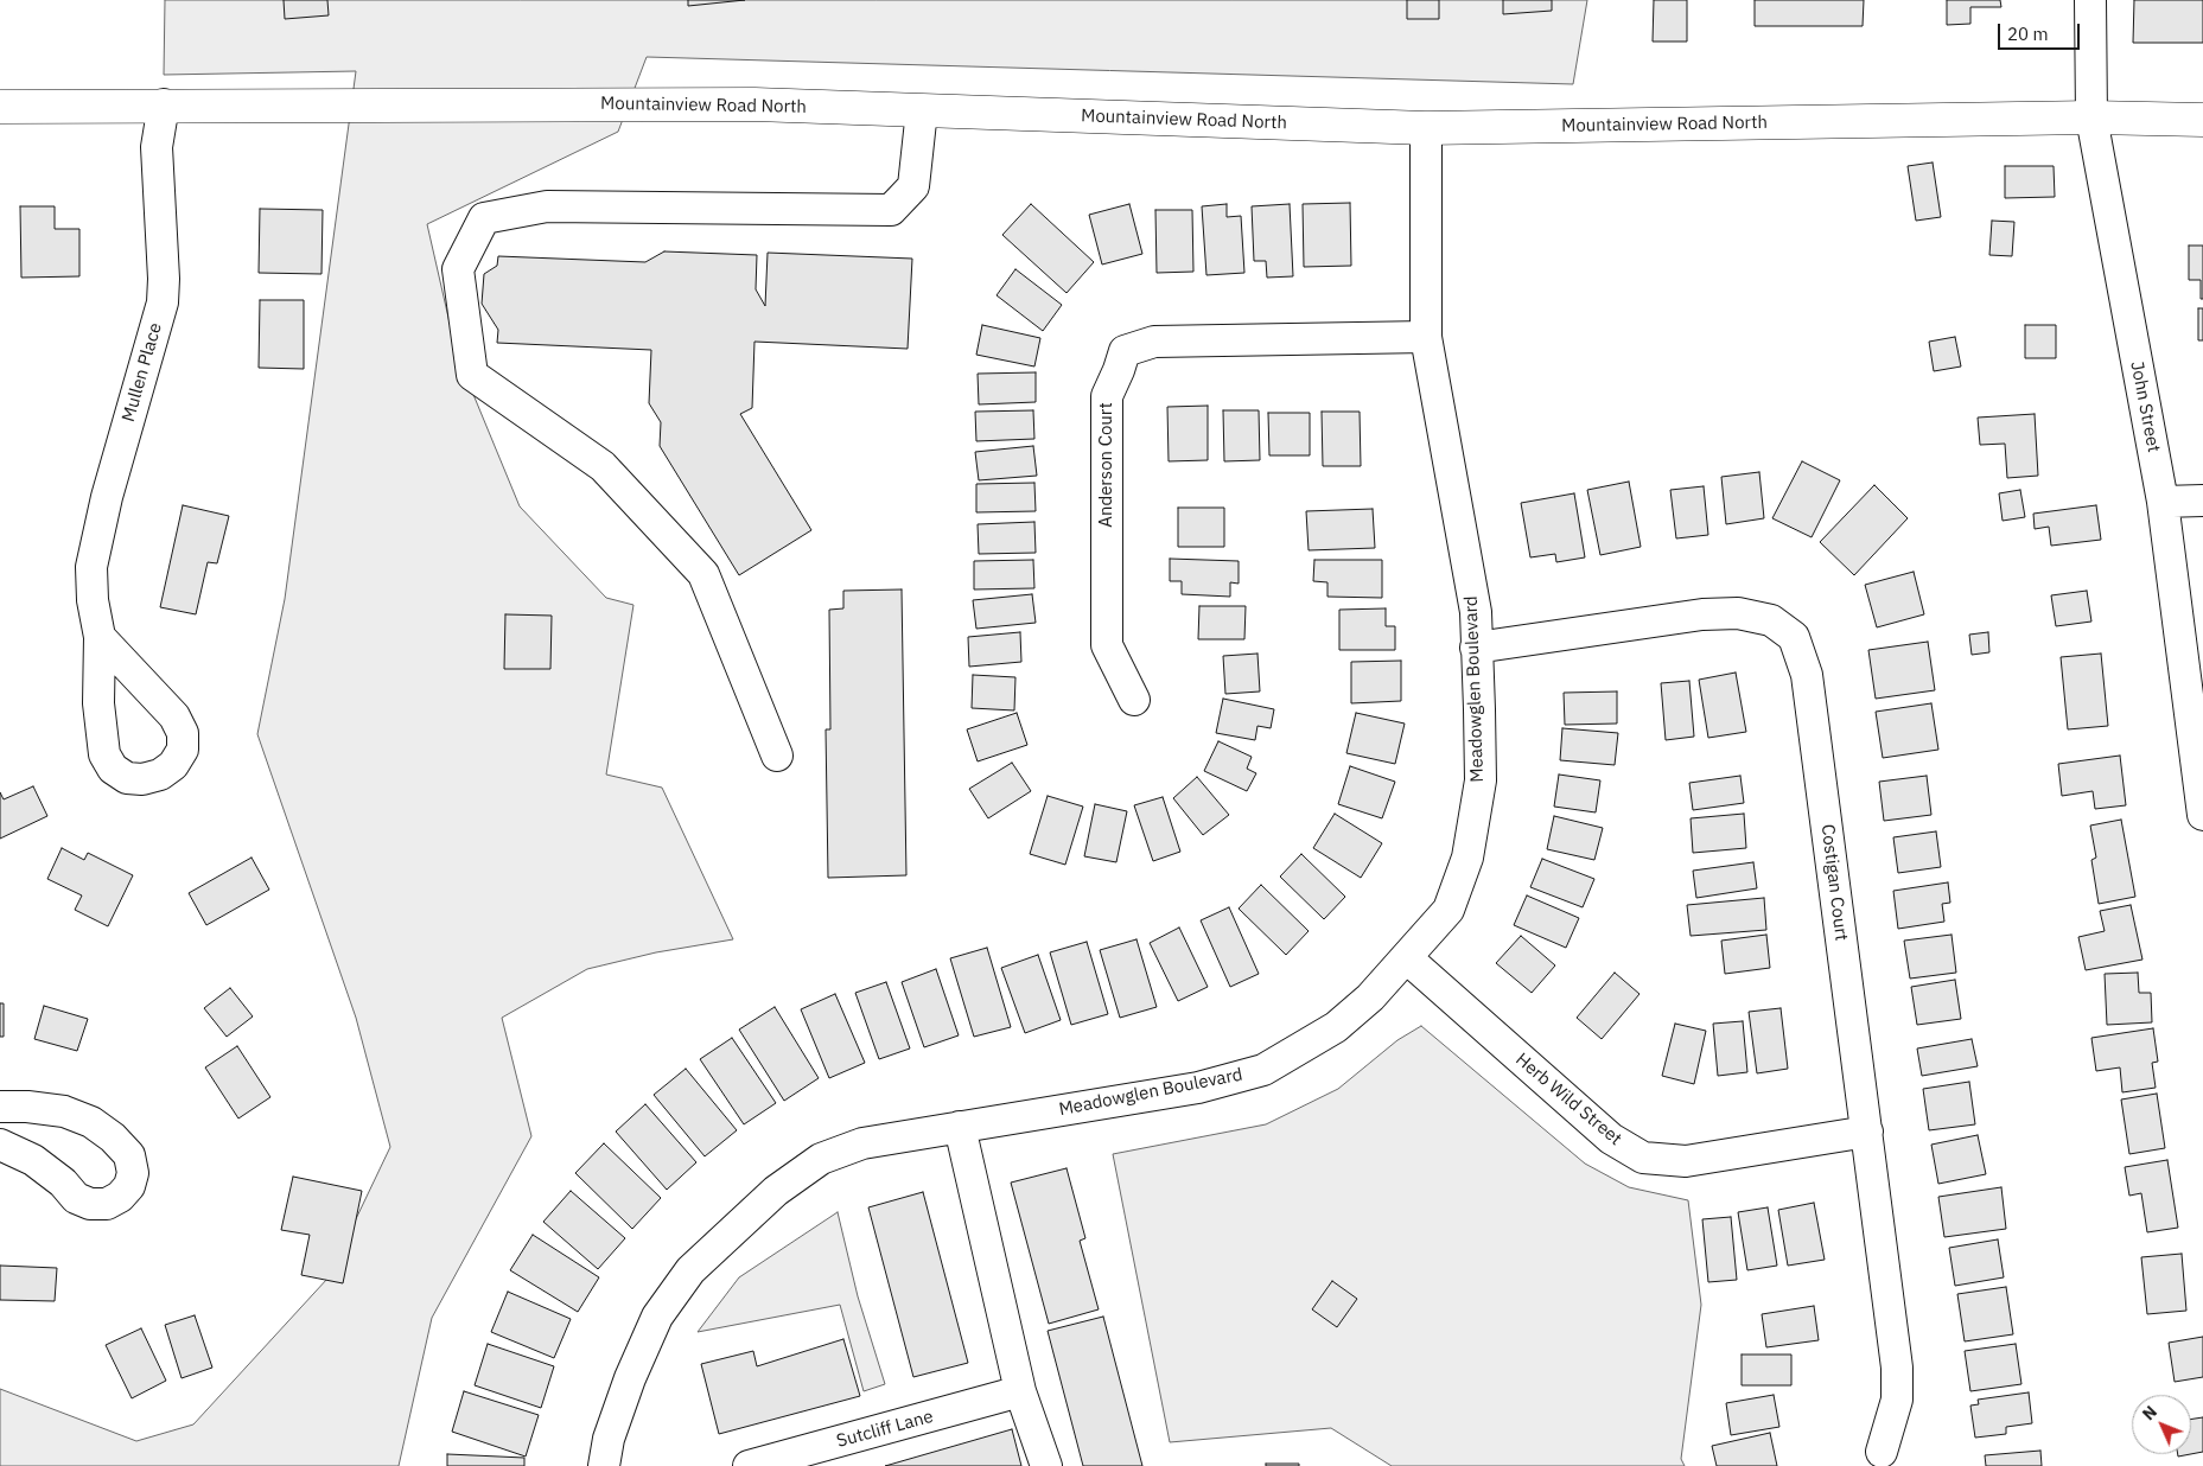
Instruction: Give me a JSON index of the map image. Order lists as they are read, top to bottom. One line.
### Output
{"streets":{"main road":["Mountainview Road North"],"street":["Mullen Place","John Street","Anderson Court","Meadowglen Boulevard","Costigan Court","Herb Wild Street","Sutcliff Lane"]},"crossings":[["Mountainview Road North","Mullen Place"],["Mountainview Road North","John Street"],["Mountainview Road North","Meadowglen Boulevard"],["Anderson Court","Meadowglen Boulevard"],["Meadowglen Boulevard","Costigan Court"],["Meadowglen Boulevard","Herb Wild Street"],["Costigan Court","Herb Wild Street"]],"scale_bar":"20 m","north":"top left"}
